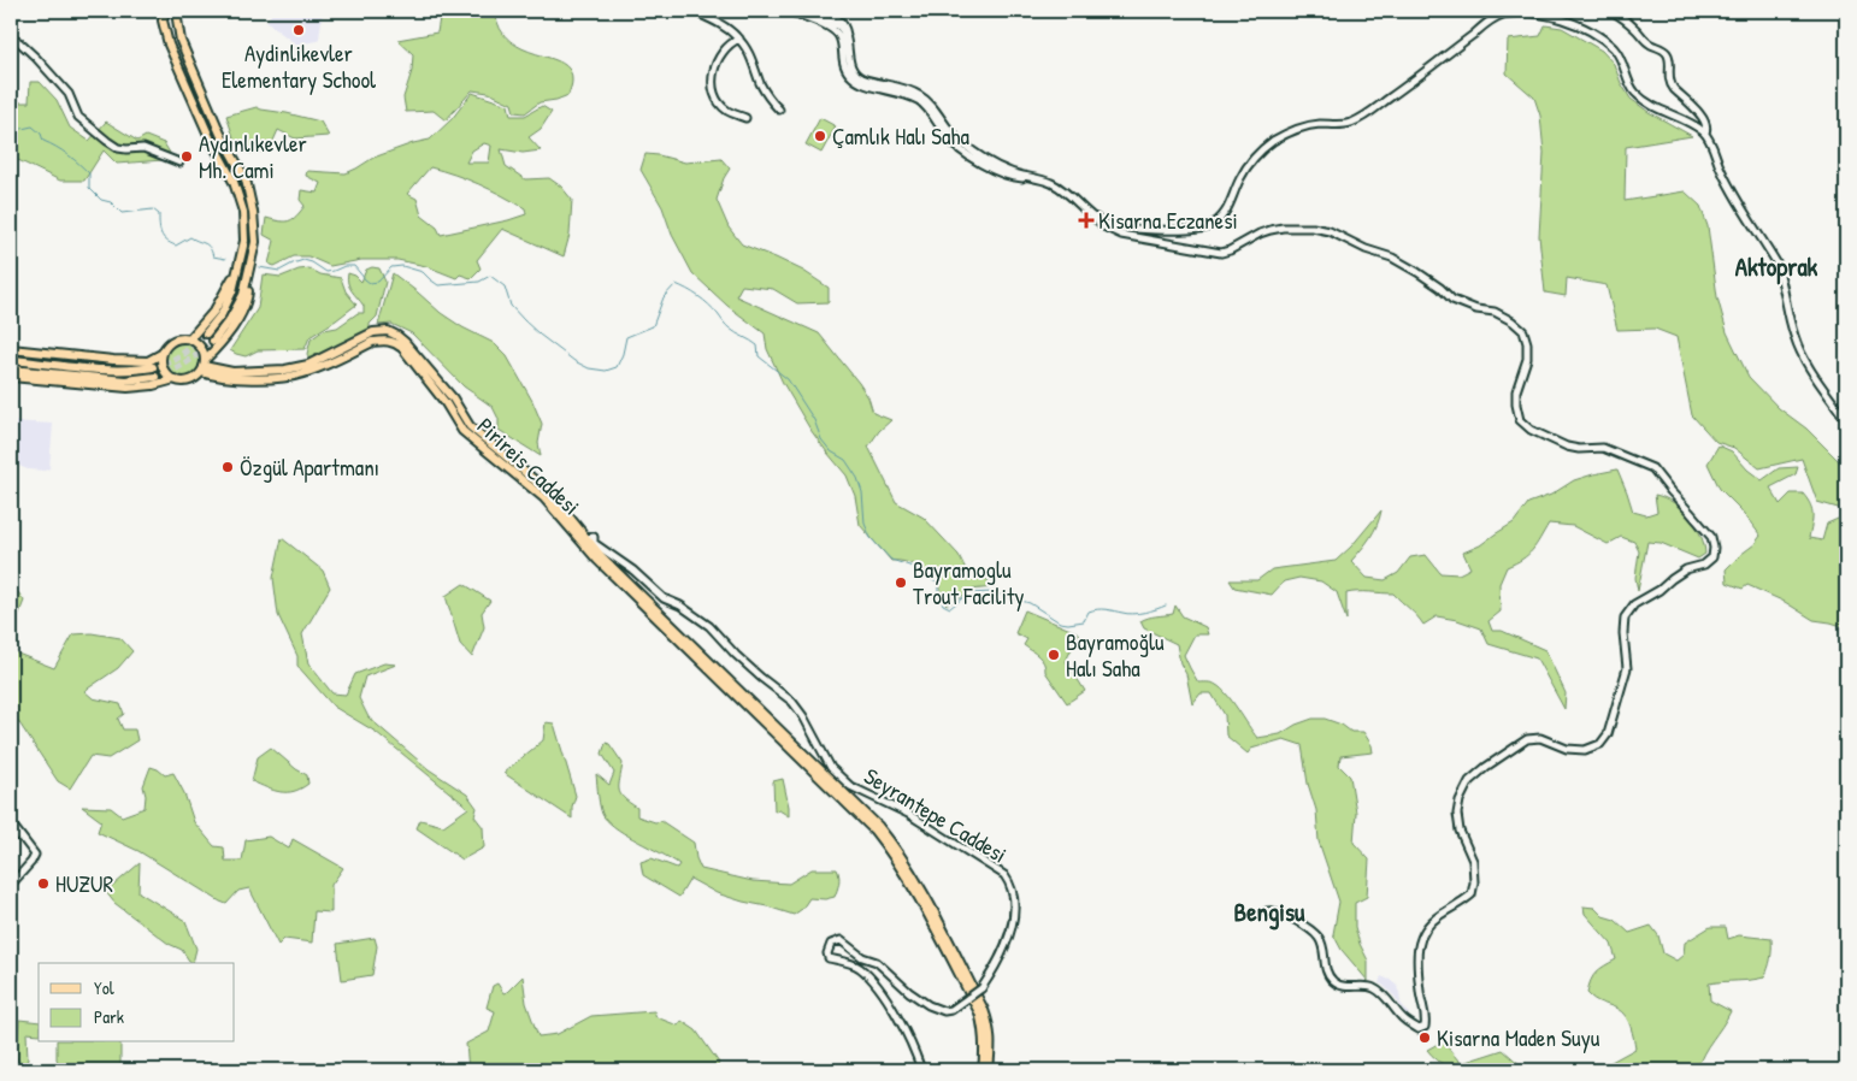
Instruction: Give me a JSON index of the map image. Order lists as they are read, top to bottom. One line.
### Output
{"streets":{"main road":["Pirireis Caddesi"],"street":["Seyrantepe Caddesi"]},"crossings":[["Pirireis Caddesi","Seyrantepe Caddesi"]],"districts":["Aktoprak","Bengisu"],"places":{"other":["Aydinlikevler Elementary School","Çamlık Halı Saha","Aydınlıkevler Mh. Cami","Özgül Apartmanı","Bayramoglu Trout Facility","Bayramoğlu Halı Saha","HUZUR","Kisarna Maden Suyu"],"health":["Kisarna Eczanesi"]},"legend":["Yol","Park"]}
